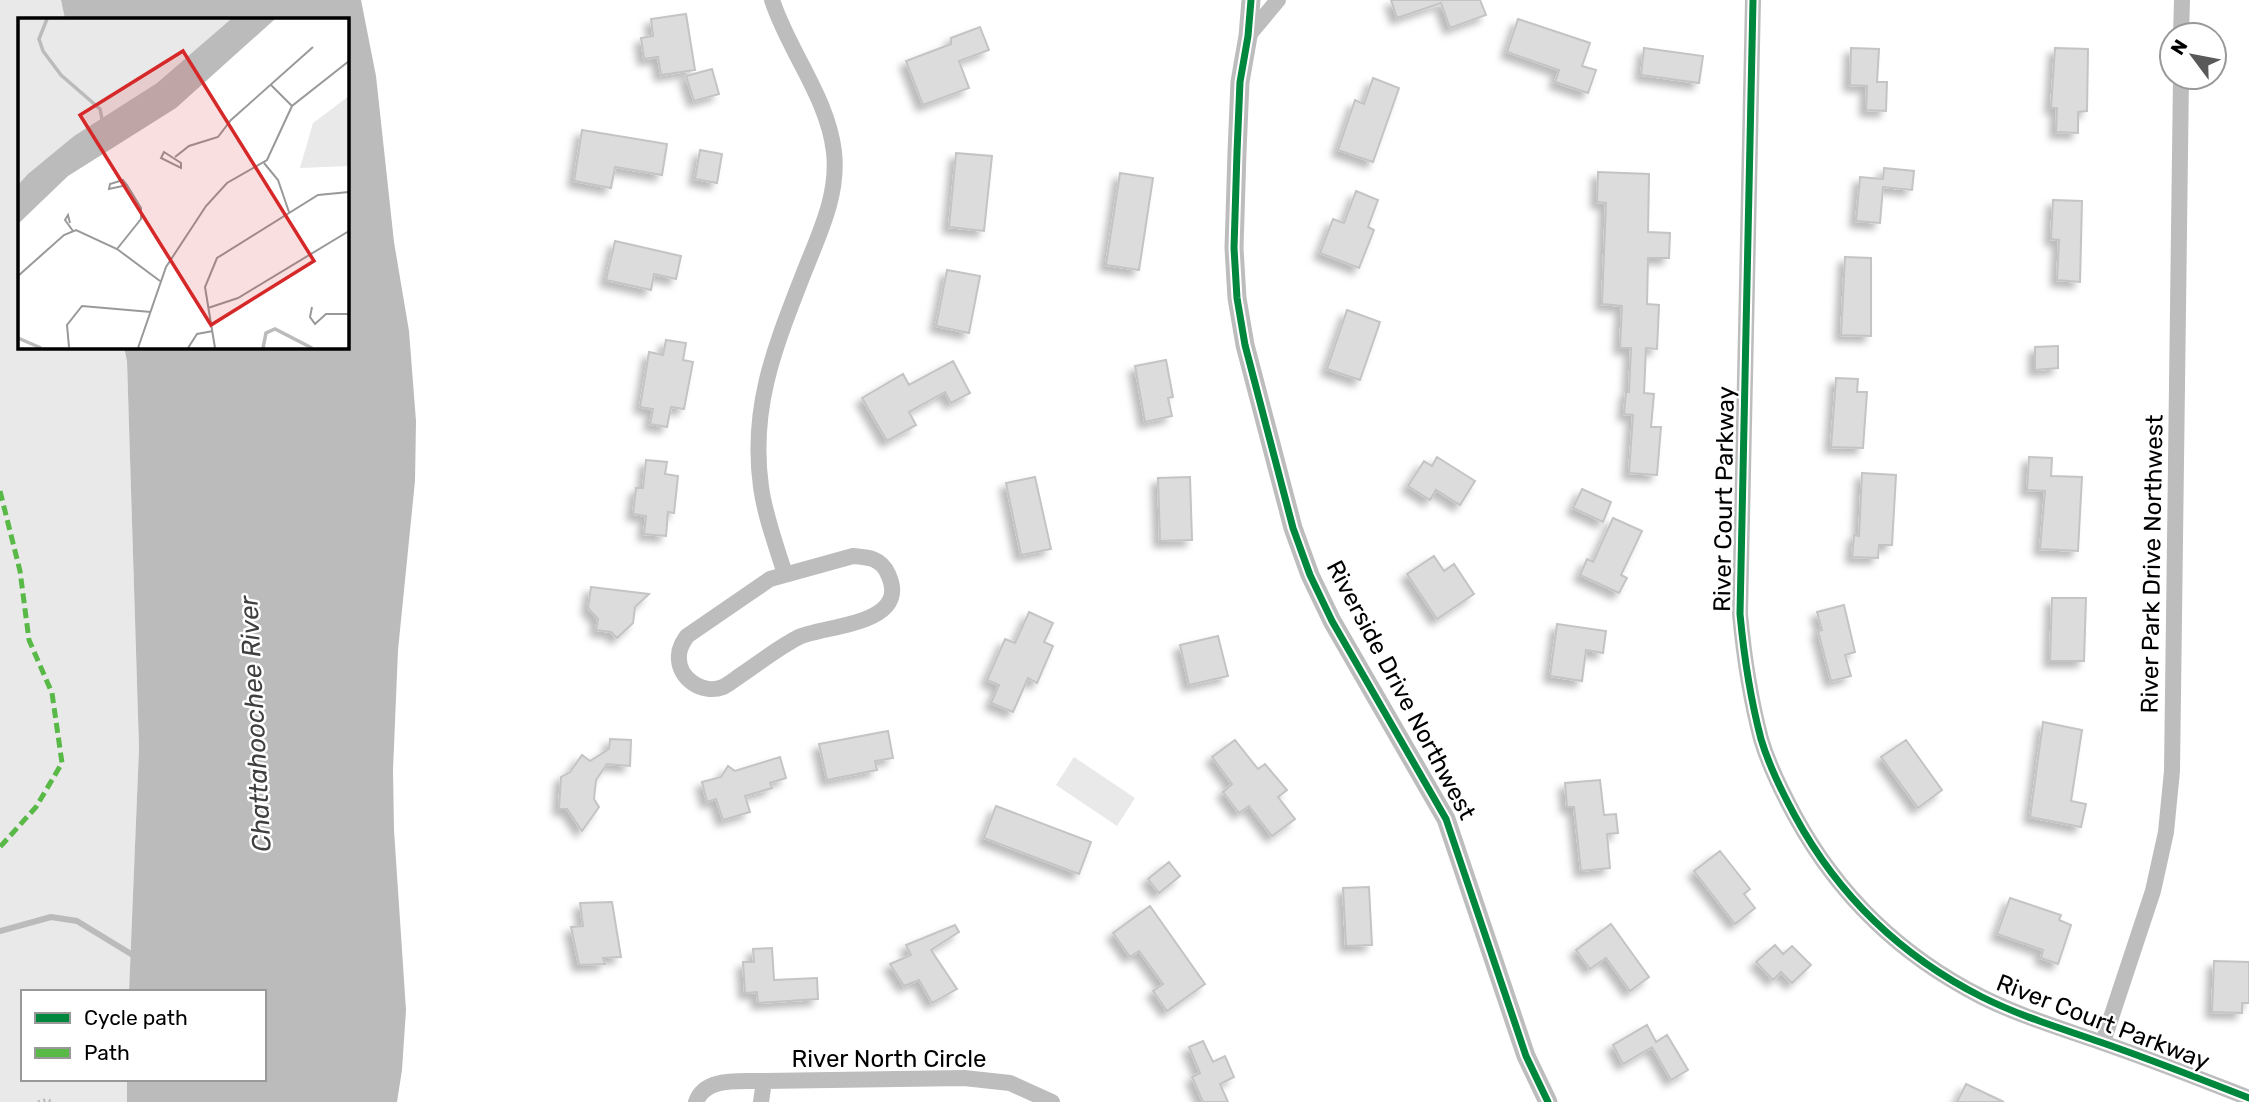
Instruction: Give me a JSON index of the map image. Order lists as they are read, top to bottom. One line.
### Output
{"streets":{"street":["River Court Parkway","River Park Drive Northwest","Riverside Drive Northwest","River North Circle"]},"crossings":[["River Court Parkway","River Park Drive Northwest"]],"water":["Chattahoochee River"],"legend":["Cycle path","Path"],"north":"top left"}
